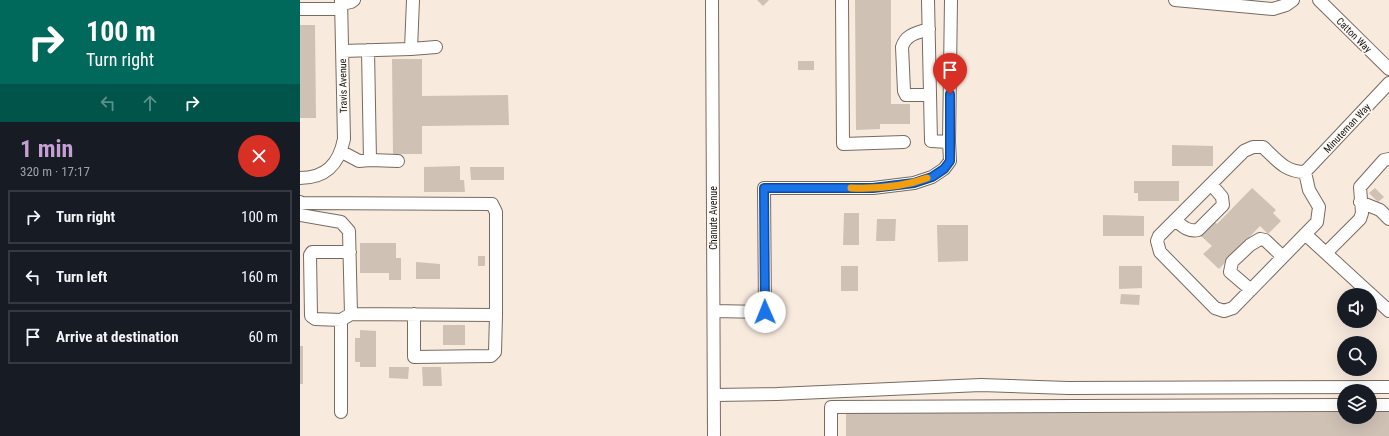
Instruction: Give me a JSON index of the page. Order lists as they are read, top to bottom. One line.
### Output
{"streets":{"street":["Catton Way","Travis Avenue","Minuteman Way","Chanute Avenue"]},"page":{"turn":["100 m","Turn right"],"heading":["1 min","320 m · 17:17"],"list":[{"name":"Turn right","value":"100 m"},{"name":"Turn left","value":"160 m"},{"name":"Arrive at destination","value":"60 m"}]}}
